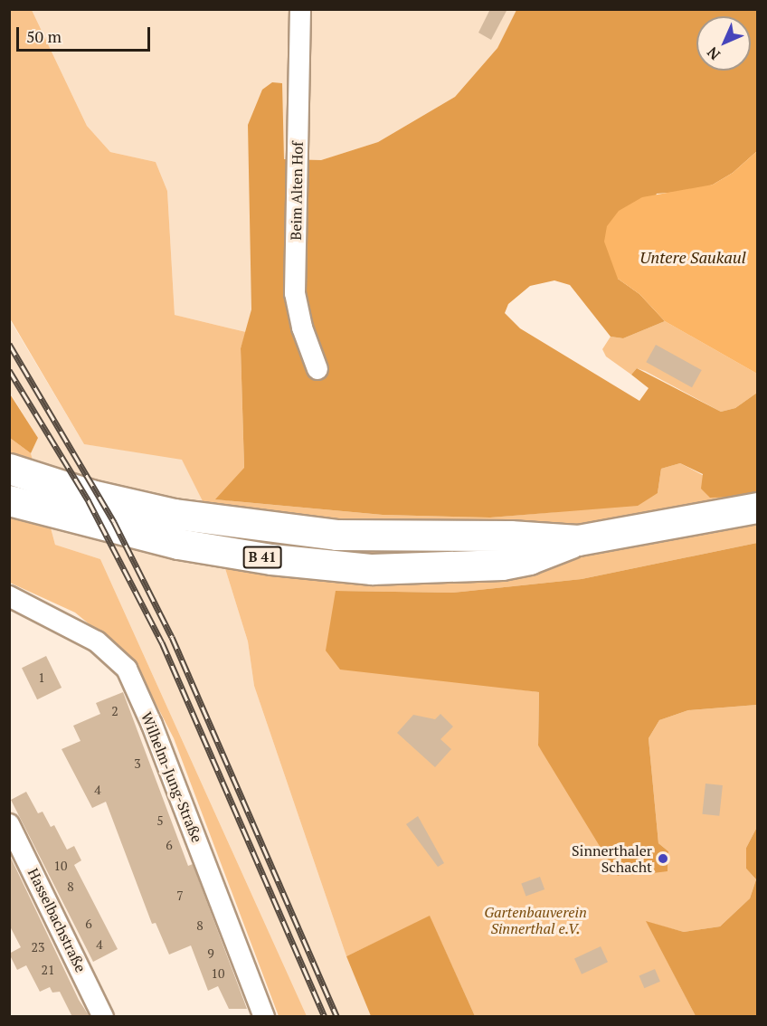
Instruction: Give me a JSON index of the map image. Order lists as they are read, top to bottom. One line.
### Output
{"streets":{"highway":["B 41"],"street":["Beim Alten Hof","Wilhelm-Jung-Straße","Hasselbachstraße"]},"water":["Untere Saukaul"],"parks":["Gartenbauverein Sinnerthal e.V."],"places":["Sinnerthaler Schacht"],"house_numbers":["1","2","3","4","5","6","10","8","7","6","8","4","23","9","21","10"],"scale_bar":"50 m","north":"bottom left"}
